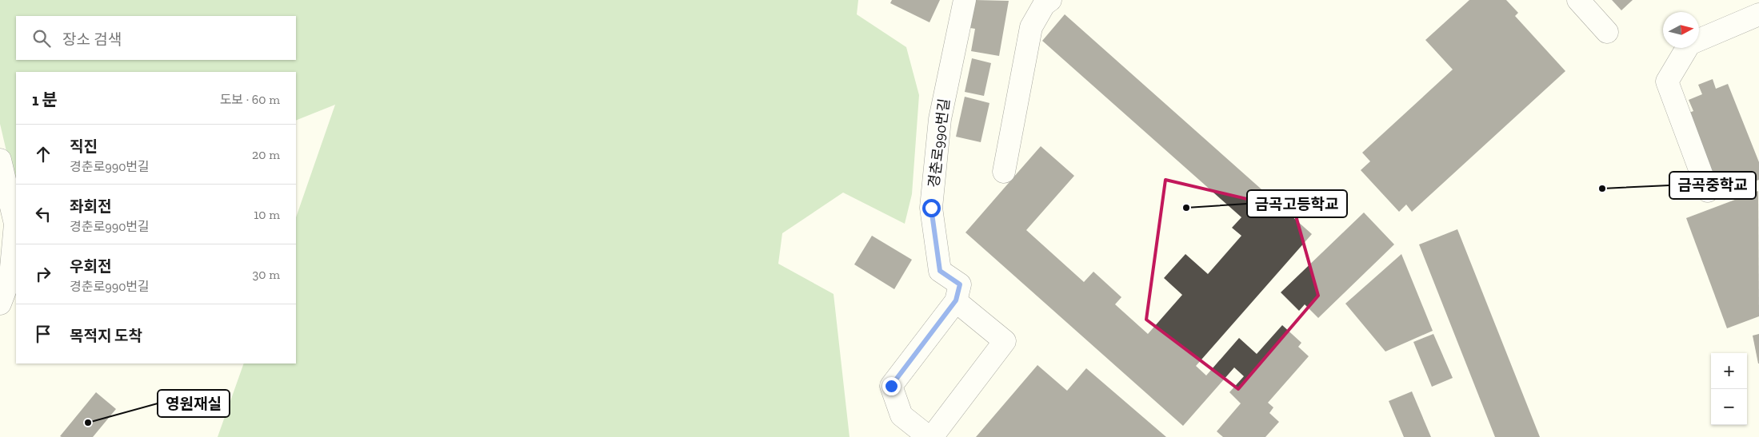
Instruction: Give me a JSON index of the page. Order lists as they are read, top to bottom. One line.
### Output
{"streets":{"street":["경춘로990번길"]},"places":["금곡중학교","금곡고등학교","영원재실"],"north":"right","page":{"search":"장소 검색","heading":["1 분","도보 · 60 m"],"list":[["직진","경춘로990번길","20 m"],["좌회전","경춘로990번길","10 m"],["우회전","경춘로990번길","30 m"],"목적지 도착"],"map_buttons":["+","−"]}}
